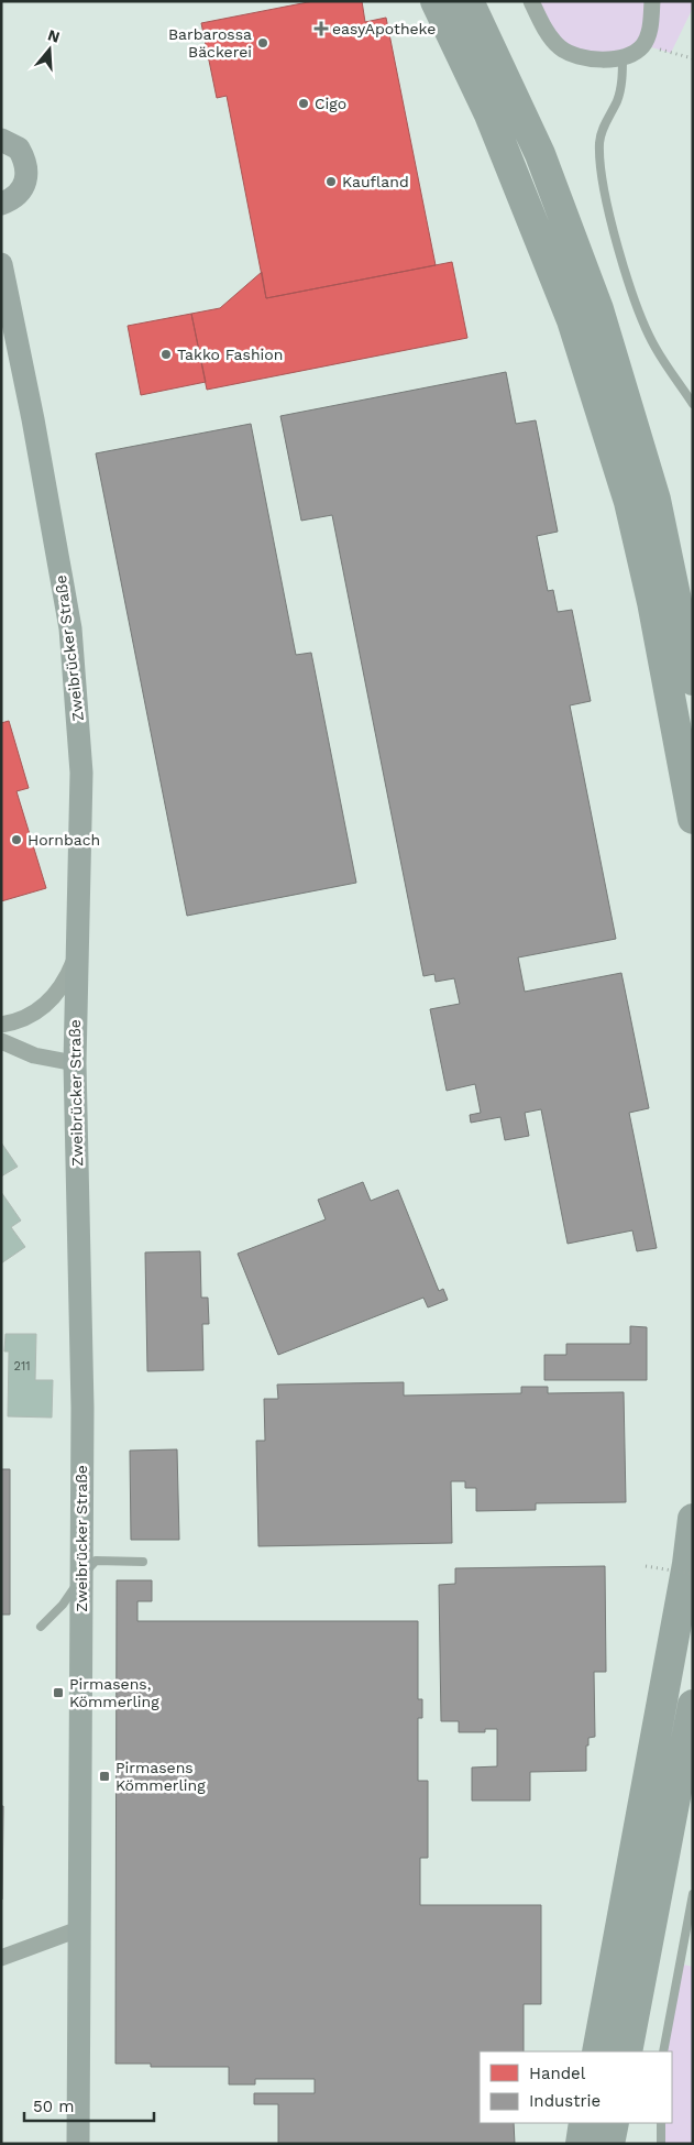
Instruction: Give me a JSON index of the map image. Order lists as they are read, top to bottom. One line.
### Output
{"streets":{"street":["Zweibrücker Straße"]},"places":{"health":["easyApotheke"],"other":["Barbarossa Bäckerei","Cigo","Kaufland","Takko Fashion","Hornbach"],"transit":["Pirmasens, Kömmerling","Pirmasens Kömmerling"]},"house_numbers":["211"],"legend":["Handel","Industrie"],"scale_bar":"50 m","north":"top"}
